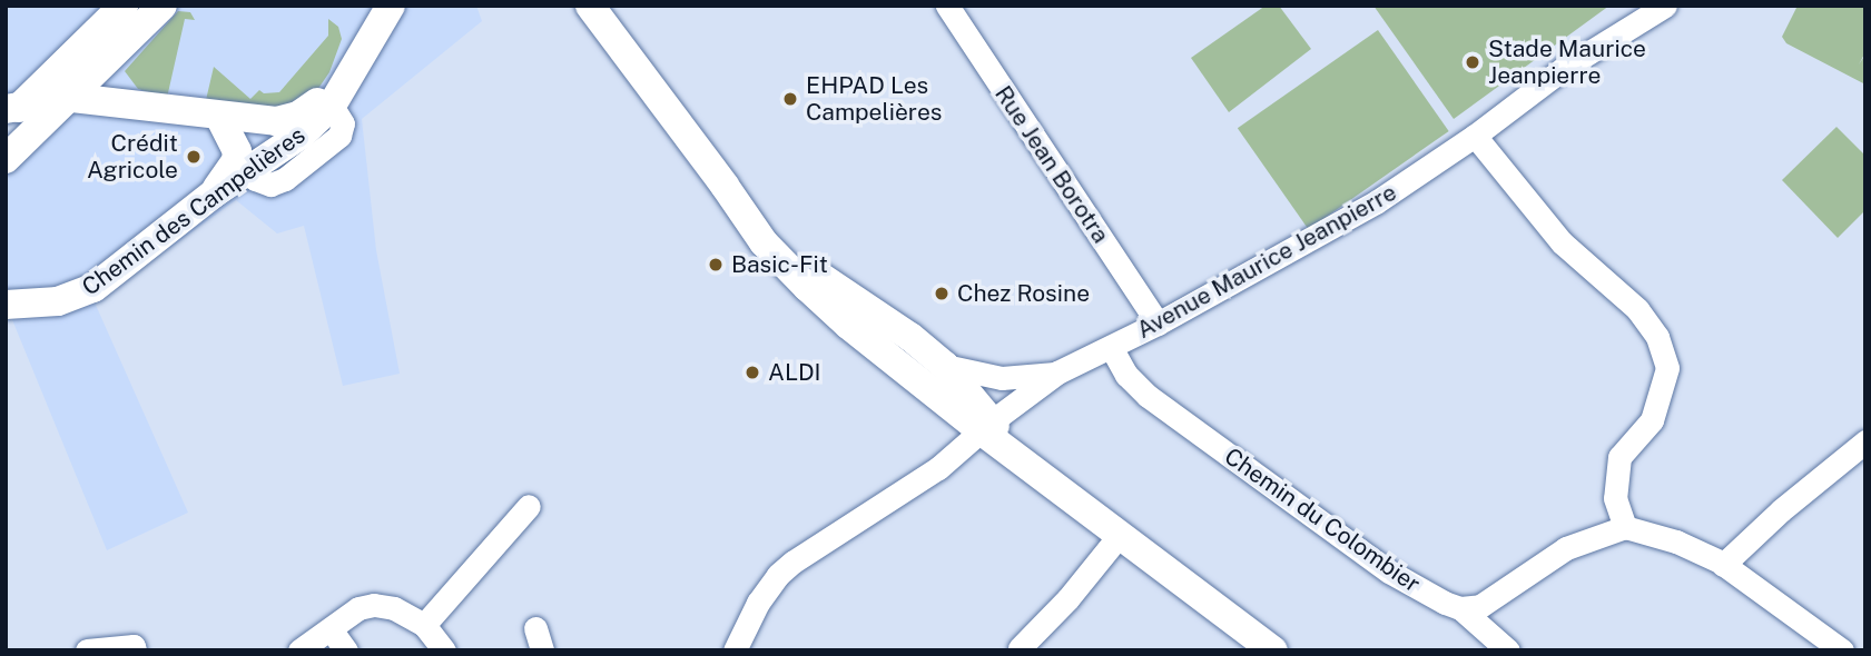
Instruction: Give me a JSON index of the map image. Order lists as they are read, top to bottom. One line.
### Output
{"streets":{"main road":["Chemin des Campelières"],"street":["Rue Jean Borotra","Avenue Maurice Jeanpierre","Chemin du Colombier"]},"crossings":[["Rue Jean Borotra","Avenue Maurice Jeanpierre"],["Avenue Maurice Jeanpierre","Chemin du Colombier"]],"places":["Stade Maurice Jeanpierre","EHPAD Les Campelières","Crédit Agricole","Basic-Fit","Chez Rosine","ALDI"]}
